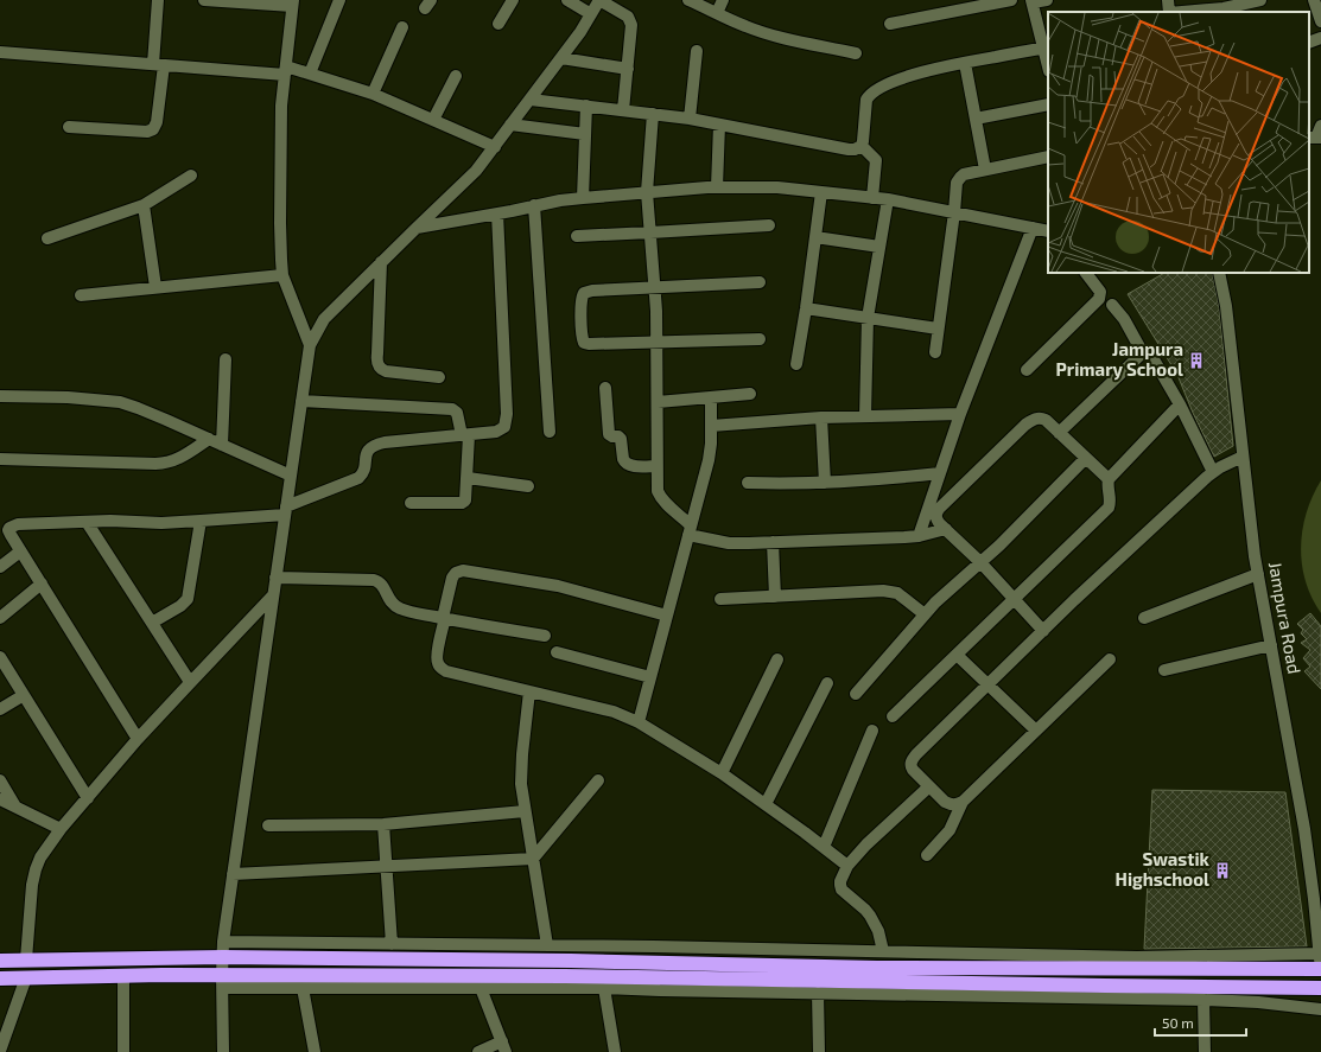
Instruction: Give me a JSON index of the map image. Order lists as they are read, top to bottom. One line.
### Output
{"streets":{"street":["Jampura Road"]},"places":{"building":["Jampura Primary School","Swastik Highschool"]},"scale_bar":"50 m"}
